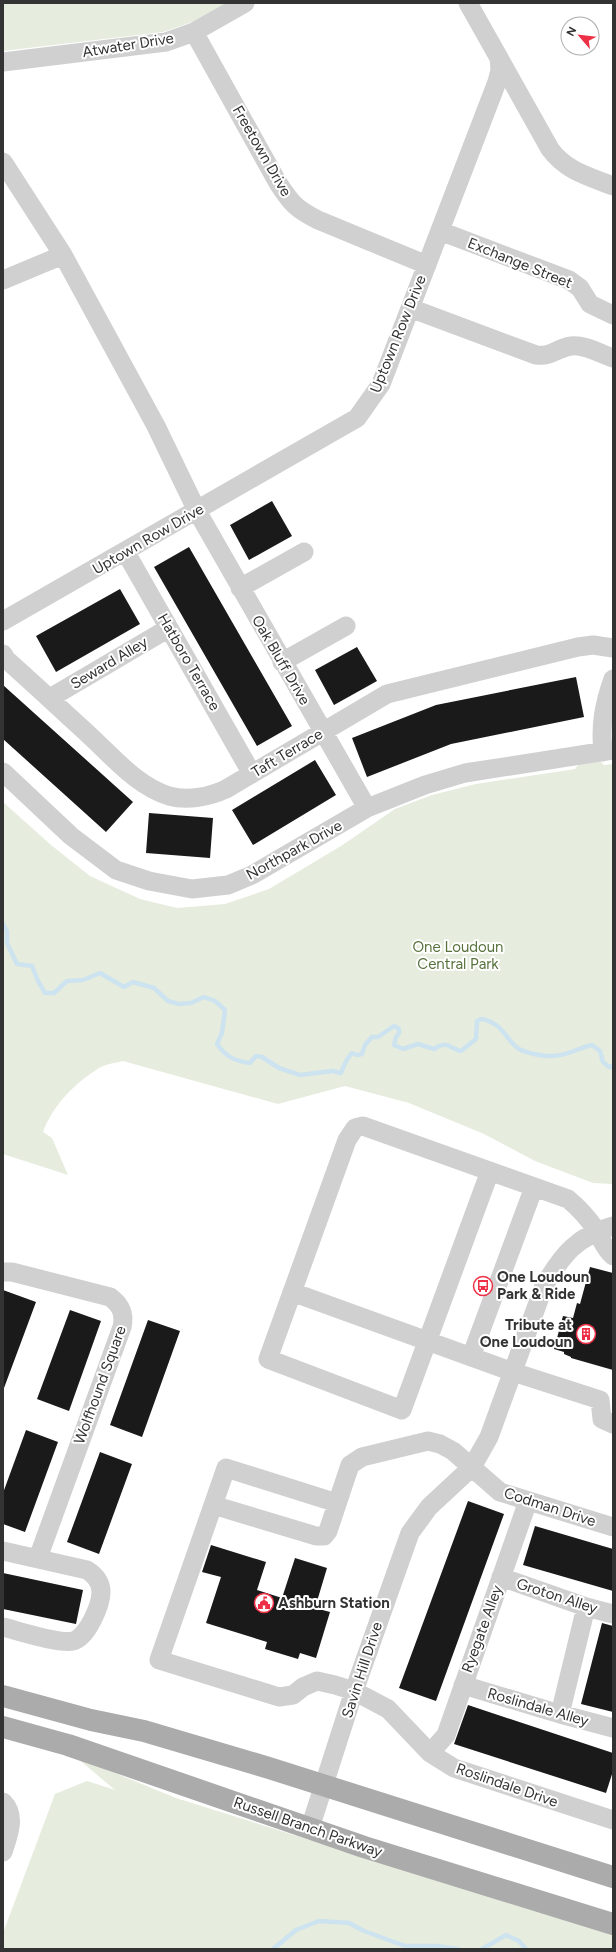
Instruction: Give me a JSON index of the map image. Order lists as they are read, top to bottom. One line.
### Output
{"streets":{"main road":["Russell Branch Parkway"],"street":["Atwater Drive","Freetown Drive","Exchange Street","Uptown Row Drive","Oak Bluff Drive","Hatboro Terrace","Seward Alley","Taft Terrace","Northpark Drive","Wolfhound Square","Codman Drive","Groton Alley","Ryegate Alley","Savin Hill Drive","Roslindale Alley","Roslindale Drive"]},"crossings":[["Atwater Drive","Freetown Drive"],["Freetown Drive","Uptown Row Drive"],["Exchange Street","Uptown Row Drive"],["Uptown Row Drive","Oak Bluff Drive"],["Uptown Row Drive","Hatboro Terrace"],["Oak Bluff Drive","Taft Terrace"],["Oak Bluff Drive","Northpark Drive"],["Hatboro Terrace","Seward Alley"],["Hatboro Terrace","Taft Terrace"],["Seward Alley","Taft Terrace"],["Codman Drive","Ryegate Alley"],["Codman Drive","Savin Hill Drive"],["Codman Drive","Roslindale Drive"],["Groton Alley","Ryegate Alley"],["Ryegate Alley","Roslindale Alley"],["Ryegate Alley","Roslindale Drive"],["Savin Hill Drive","Roslindale Drive"],["Savin Hill Drive","Russell Branch Parkway"]],"parks":["One Loudoun Central Park"],"places":{"bus stop":["One Loudoun Park & Ride"],"building":["Tribute at One Loudoun"],"public building":["Ashburn Station"]},"north":"top left"}
